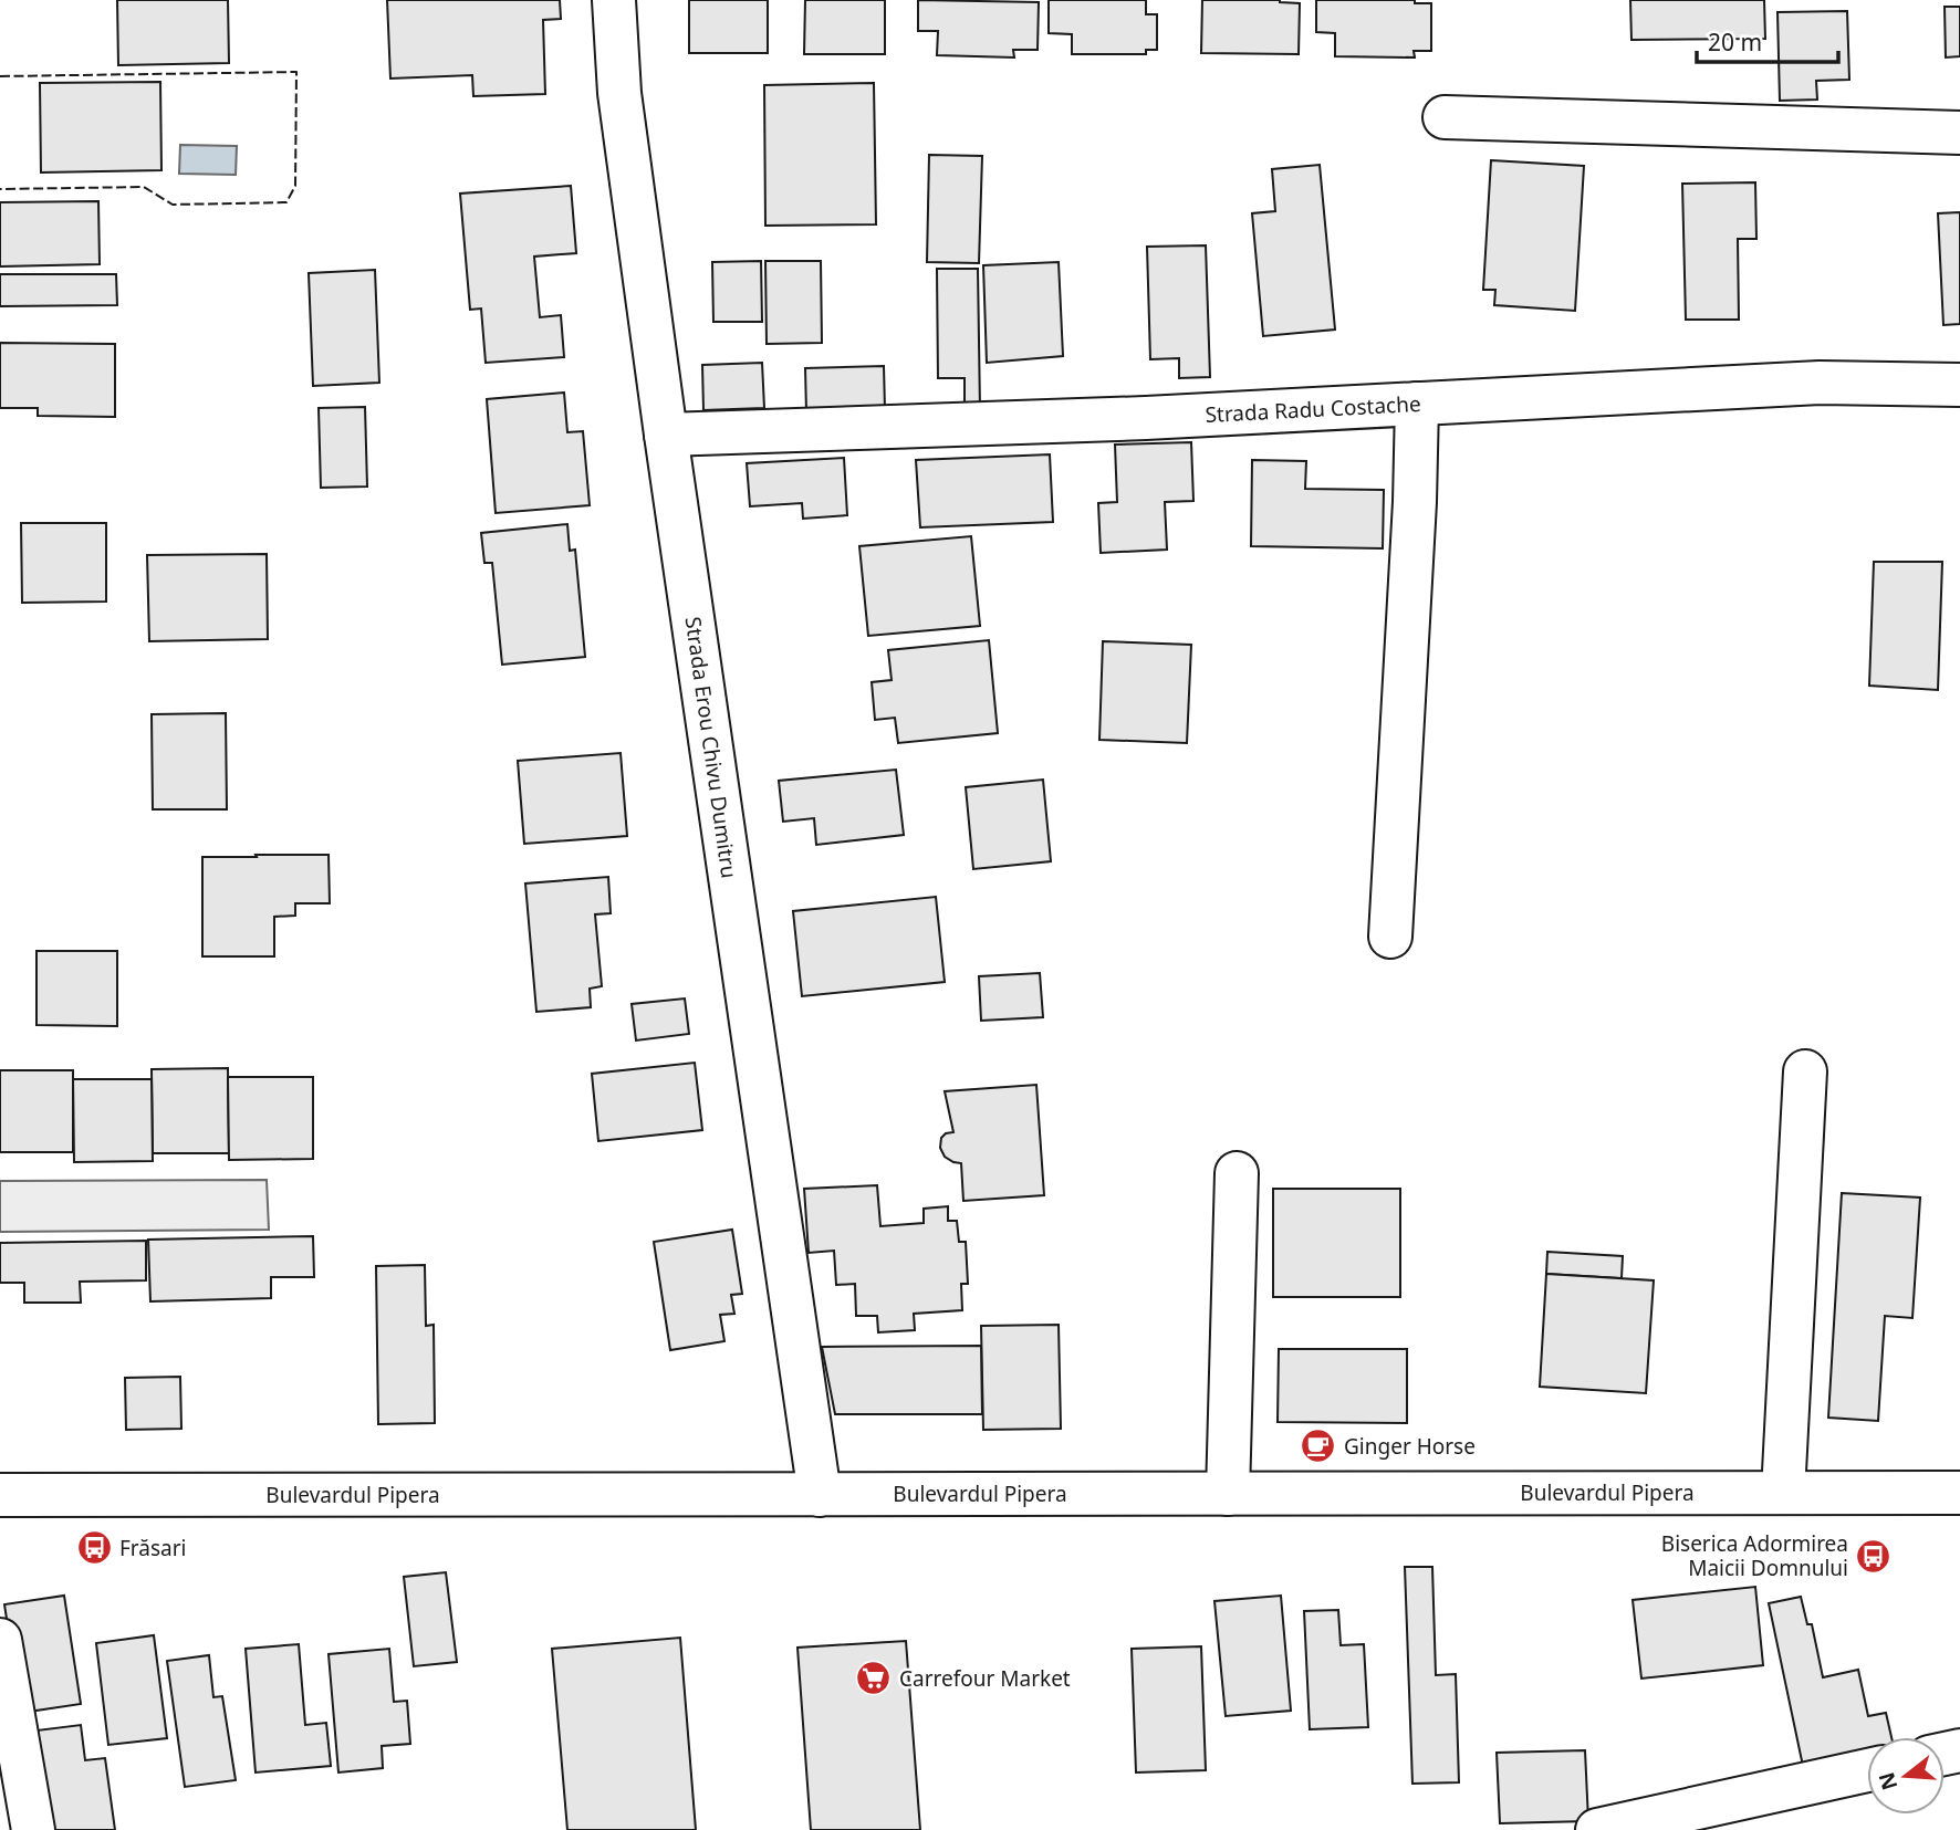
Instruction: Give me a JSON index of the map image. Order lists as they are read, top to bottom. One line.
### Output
{"streets":{"street":["Strada Radu Costache","Strada Erou Chivu Dumitru","Bulevardul Pipera"]},"crossings":[["Strada Radu Costache","Strada Erou Chivu Dumitru"],["Strada Erou Chivu Dumitru","Bulevardul Pipera"]],"places":{"cafe":["Ginger Horse"],"bus stop":["Frăsari","Biserica Adormirea Maicii Domnului"],"supermarket":["Carrefour Market"]},"scale_bar":"20 m","north":"left"}
